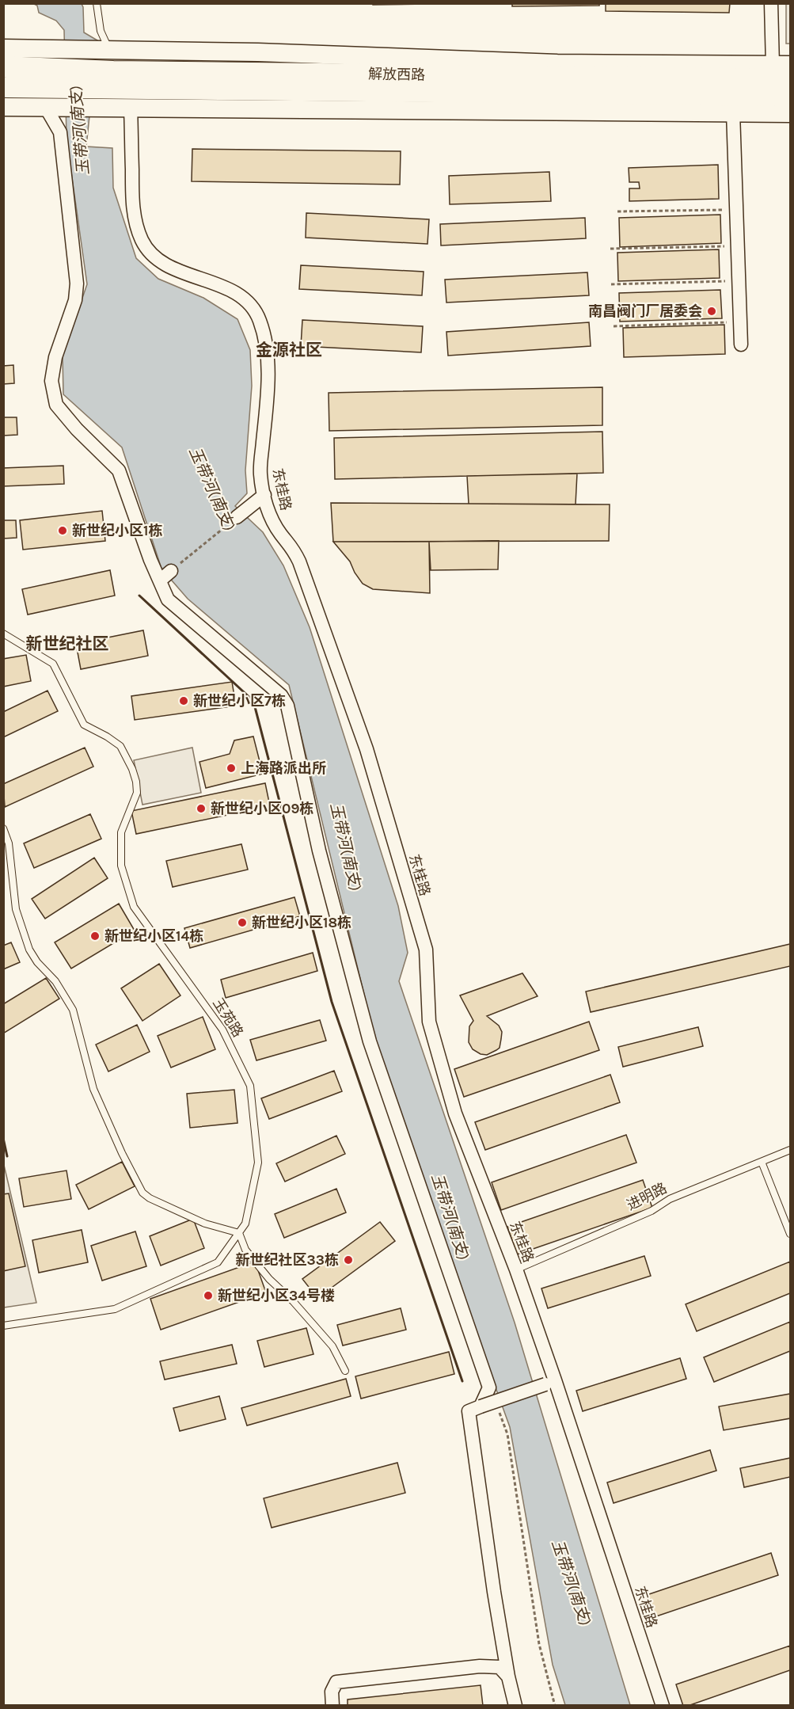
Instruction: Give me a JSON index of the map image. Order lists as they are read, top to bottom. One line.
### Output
{"streets":{"main road":["解放西路"],"street":["东桂路"],"lane":["玉苑路","进明路"]},"crossings":[["东桂路","进明路"]],"districts":["金源社区","新世纪社区"],"water":["玉带河(南支)"],"places":["南昌阀门厂居委会","新世纪小区1栋","新世纪小区7栋","上海路派出所","新世纪小区09栋","新世纪小区18栋","新世纪小区14栋","新世纪社区33栋","新世纪小区34号楼"]}
